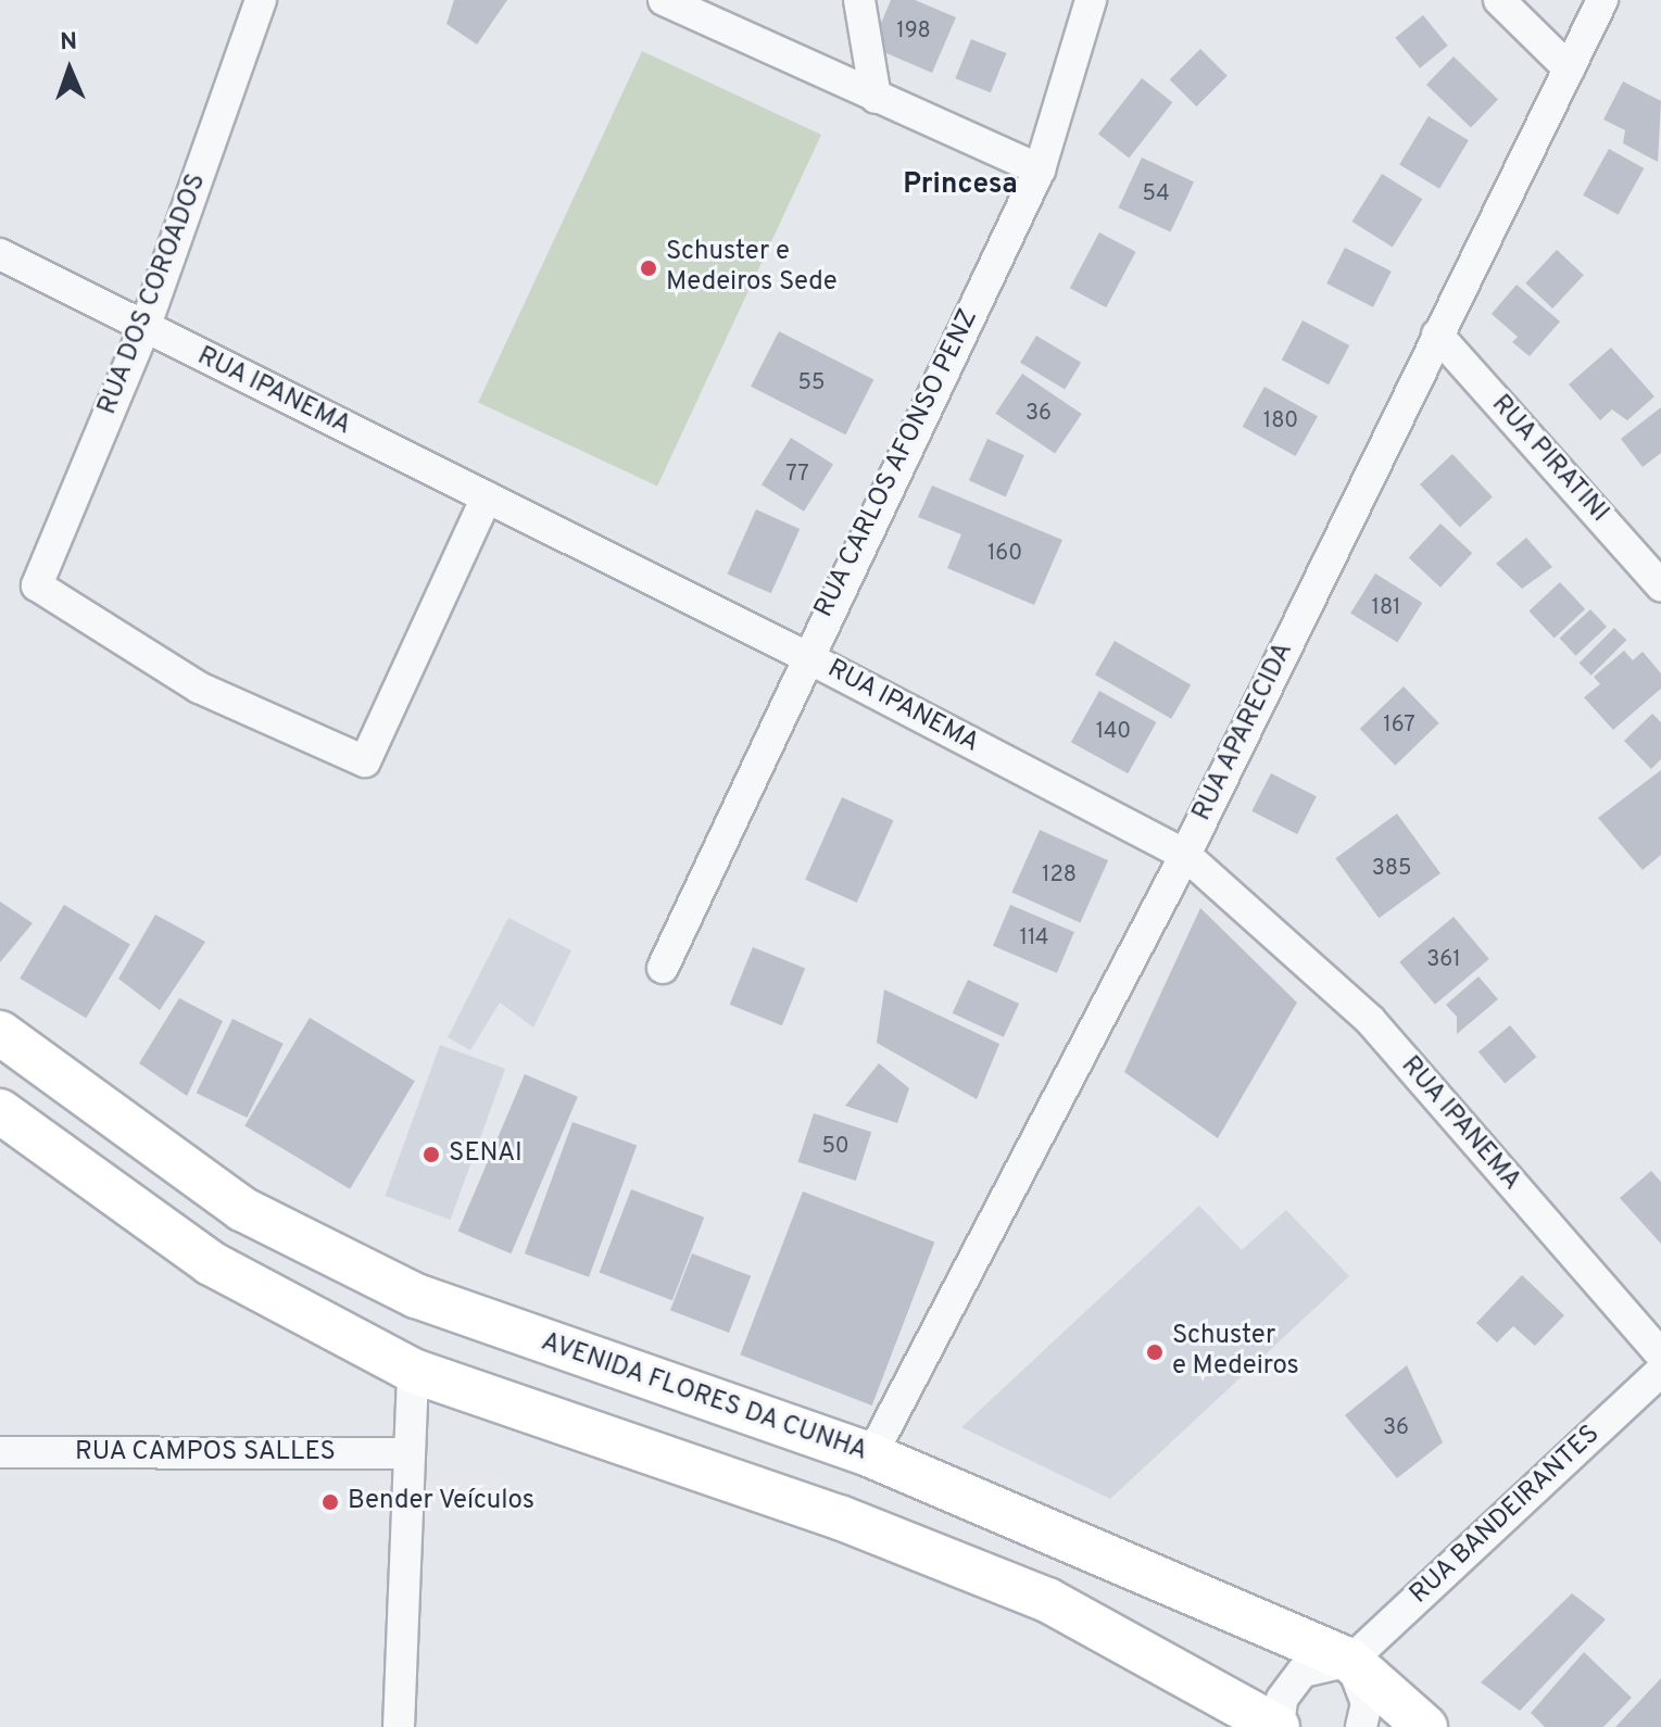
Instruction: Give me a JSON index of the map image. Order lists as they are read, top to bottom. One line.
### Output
{"streets":{"main road":["AVENIDA FLORES DA CUNHA"],"street":["RUA DOS COROADOS","RUA IPANEMA","RUA PIRATINI","RUA CARLOS AFONSO PENZ","RUA APARECIDA","RUA CAMPOS SALLES","RUA BANDEIRANTES"]},"crossings":[["RUA DOS COROADOS","RUA IPANEMA"],["RUA IPANEMA","RUA CARLOS AFONSO PENZ"],["RUA IPANEMA","RUA APARECIDA"],["RUA PIRATINI","RUA APARECIDA"],["RUA APARECIDA","AVENIDA FLORES DA CUNHA"],["AVENIDA FLORES DA CUNHA","RUA BANDEIRANTES"]],"districts":["Princesa"],"places":["Schuster e Medeiros Sede","SENAI","Schuster e Medeiros","Bender Veículos"],"house_numbers":["198","54","55","36","180","77","160","181","167","140","385","128","114","361","50","36"],"north":"top"}
